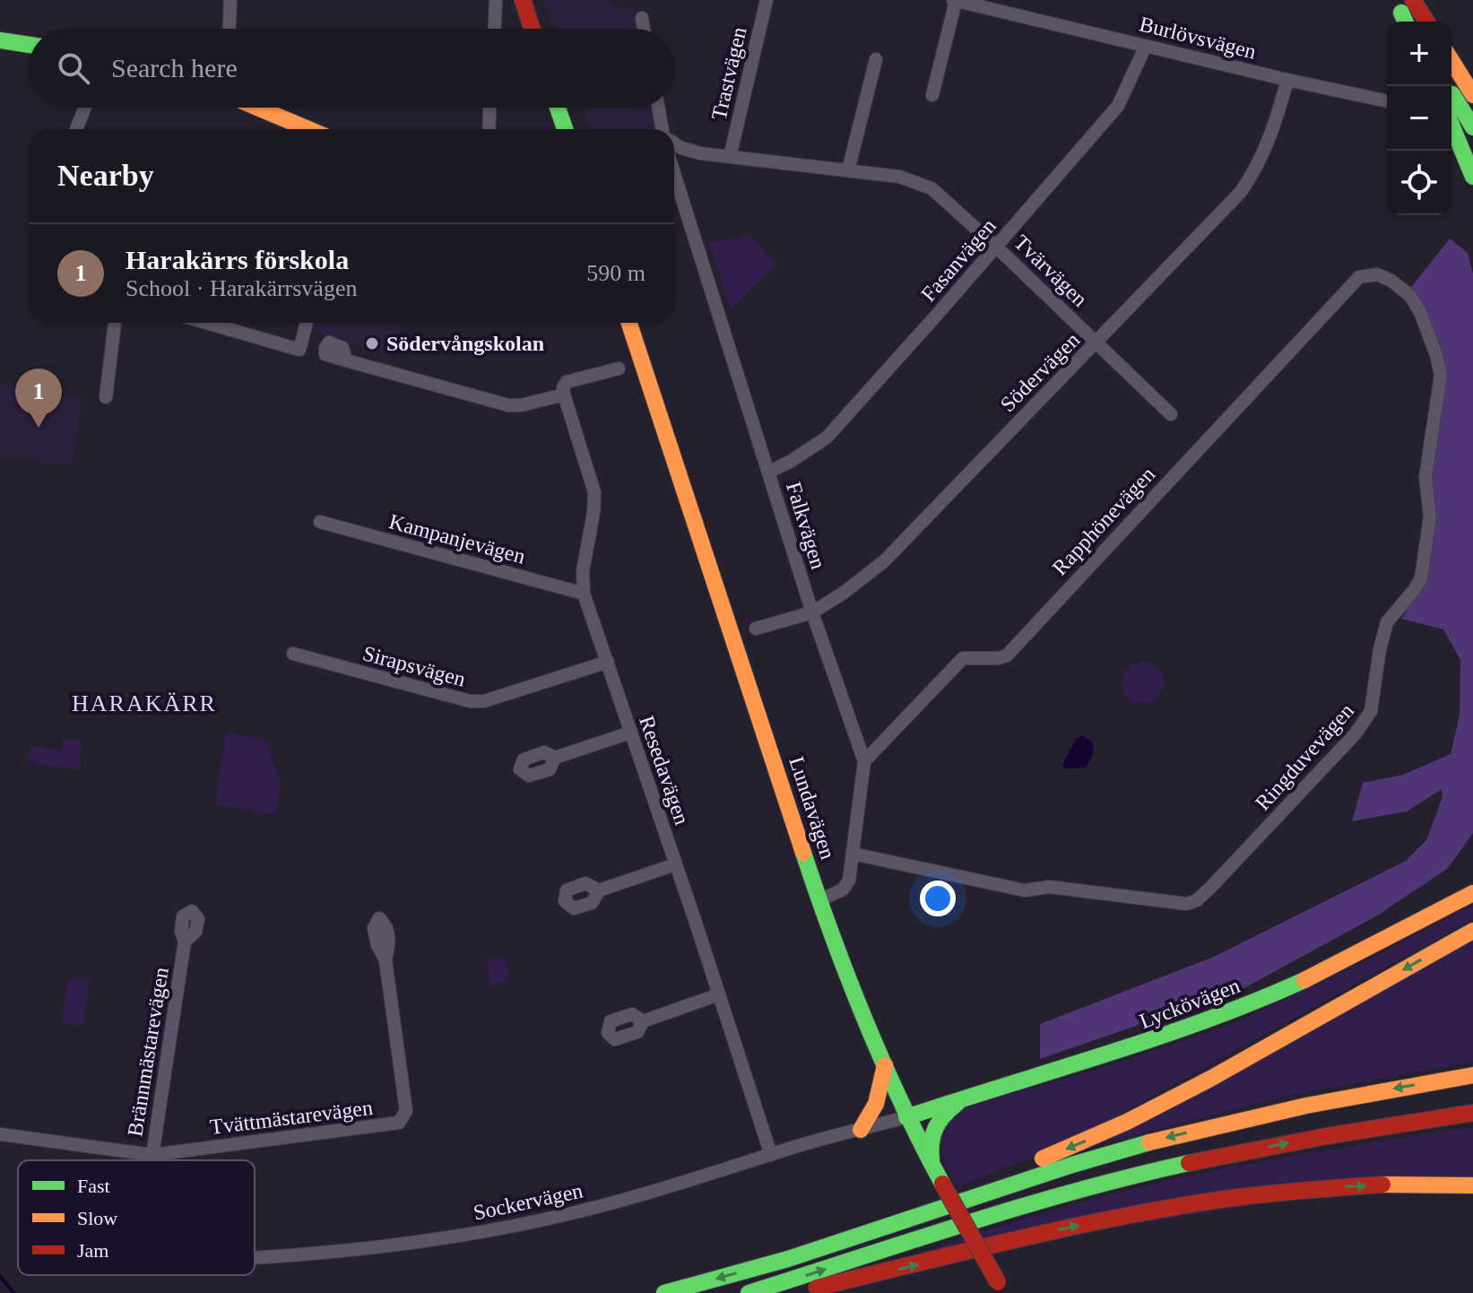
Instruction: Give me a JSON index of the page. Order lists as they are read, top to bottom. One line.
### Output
{"streets":{"main road":["Lundavägen","Lyckövägen"],"street":["Burlövsvägen","Trastvägen","Fasanvägen","Tvärvägen","Södervägen","Rapphönevägen","Falkvägen","Kampanjevägen","Sirapsvägen","Ringduvevägen","Resedavägen","Brännmästarevägen","Tvättmästarevägen","Sockervägen"]},"crossings":[["Burlövsvägen","Fasanvägen"],["Burlövsvägen","Södervägen"],["Trastvägen","Tvärvägen"],["Fasanvägen","Tvärvägen"],["Fasanvägen","Falkvägen"],["Tvärvägen","Södervägen"],["Södervägen","Falkvägen"],["Rapphönevägen","Falkvägen"],["Rapphönevägen","Ringduvevägen"],["Falkvägen","Ringduvevägen"],["Falkvägen","Lundavägen"],["Kampanjevägen","Resedavägen"],["Sirapsvägen","Resedavägen"],["Resedavägen","Sockervägen"],["Lundavägen","Lyckövägen"],["Lundavägen","Sockervägen"],["Lyckövägen","Sockervägen"],["Brännmästarevägen","Tvättmästarevägen"]],"districts":["HARAKÄRR"],"places":["Södervångskolan"],"legend":["Fast","Slow","Jam"],"page":{"map_buttons":["+","−"],"search":"Search here","heading":"Nearby","list":[{"mark":"1","name":"Harakärrs förskola","note":"School · Harakärrsvägen","value":"590 m"}],"pins":"1"}}
